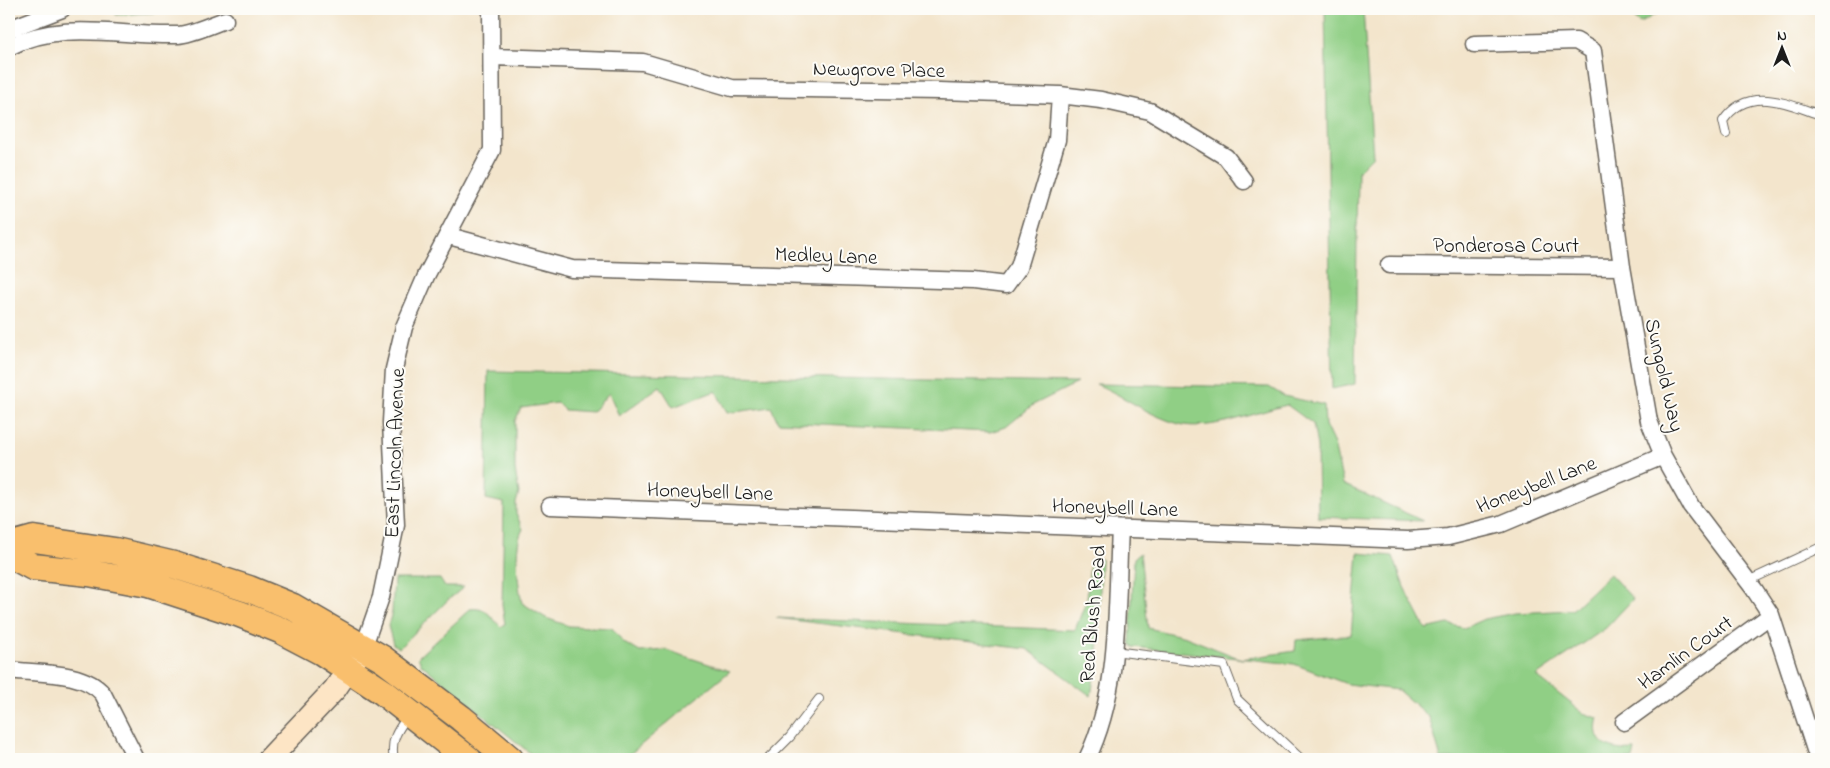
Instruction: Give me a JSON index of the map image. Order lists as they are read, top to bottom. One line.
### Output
{"streets":{"main road":["East Lincoln Avenue"],"street":["Newgrove Place","Ponderosa Court","Medley Lane","Sungold Way","Honeybell Lane","Red Blush Road","Hamlin Court"]},"crossings":[["Newgrove Place","Medley Lane"],["Newgrove Place","East Lincoln Avenue"],["Ponderosa Court","Sungold Way"],["Medley Lane","East Lincoln Avenue"],["Sungold Way","Honeybell Lane"],["Sungold Way","Hamlin Court"],["Honeybell Lane","Red Blush Road"]],"north":"top"}
